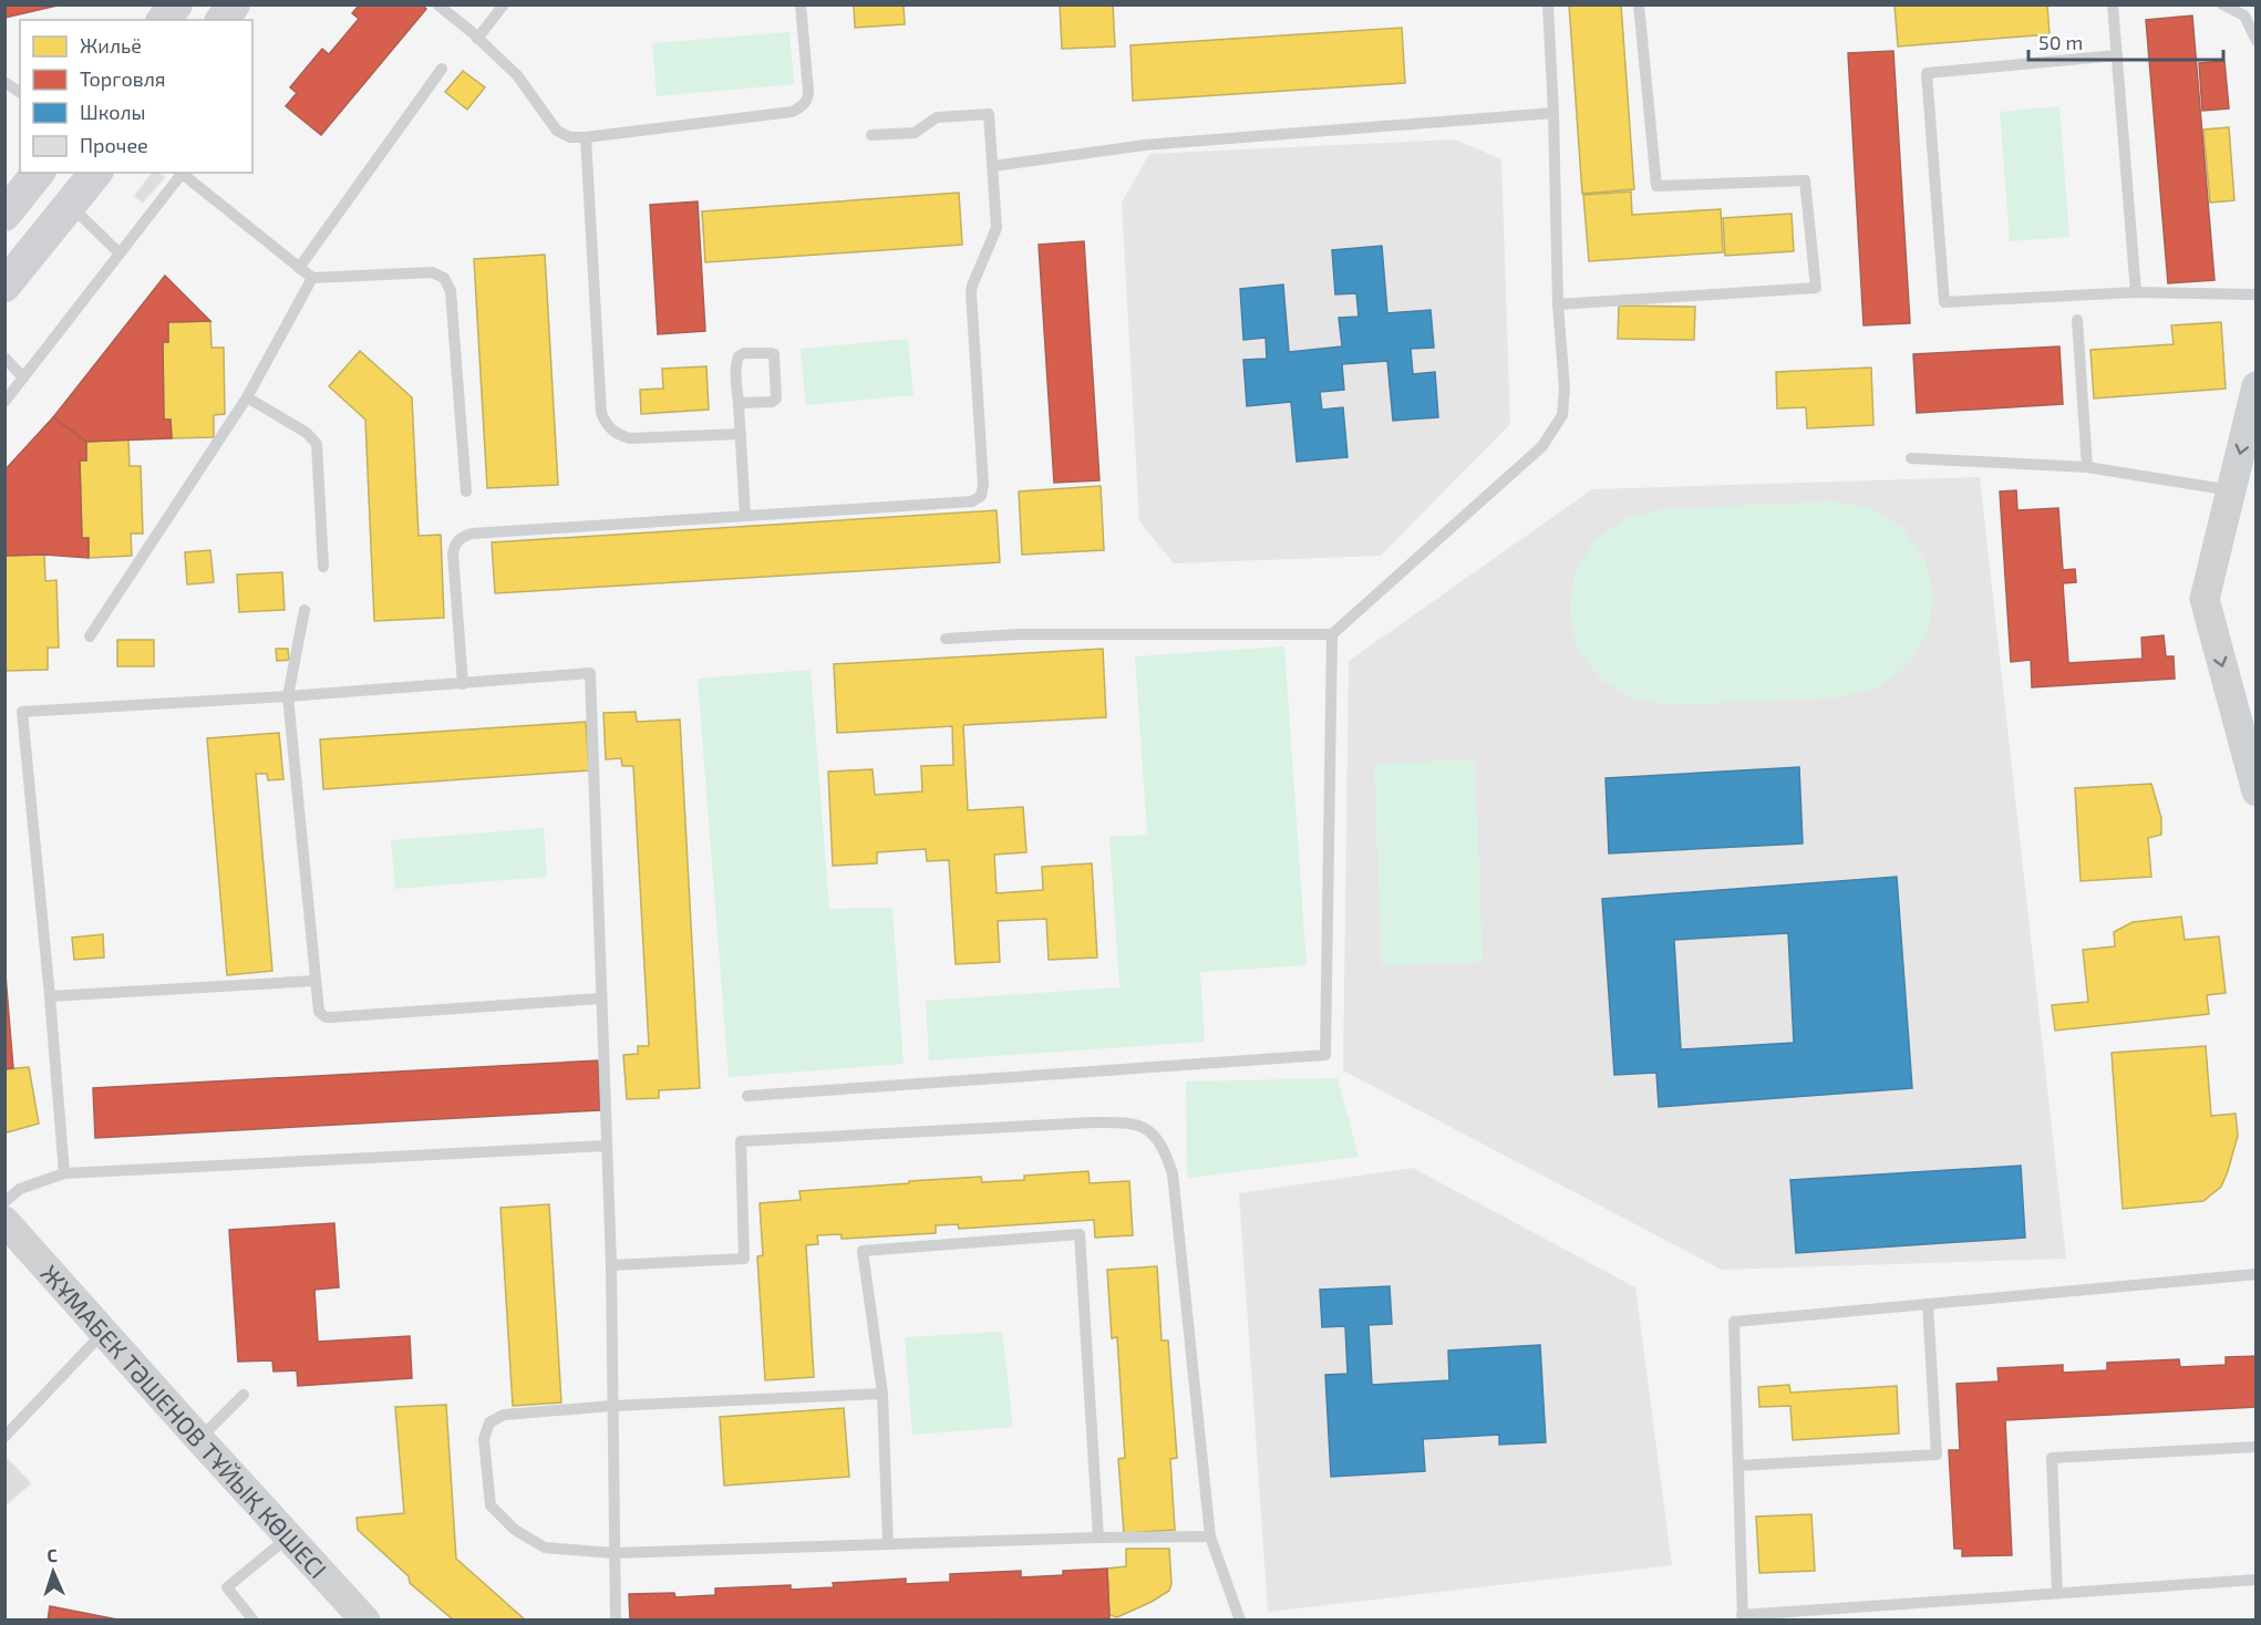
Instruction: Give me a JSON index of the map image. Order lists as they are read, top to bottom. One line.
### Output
{"streets":{"street":["ЖҰМАБЕК ТӘШЕНОВ ТҰЙЫҚ КӨШЕСІ"]},"legend":["Жильё","Торговля","Школы","Прочее"],"scale_bar":"50 m","north":"top"}
